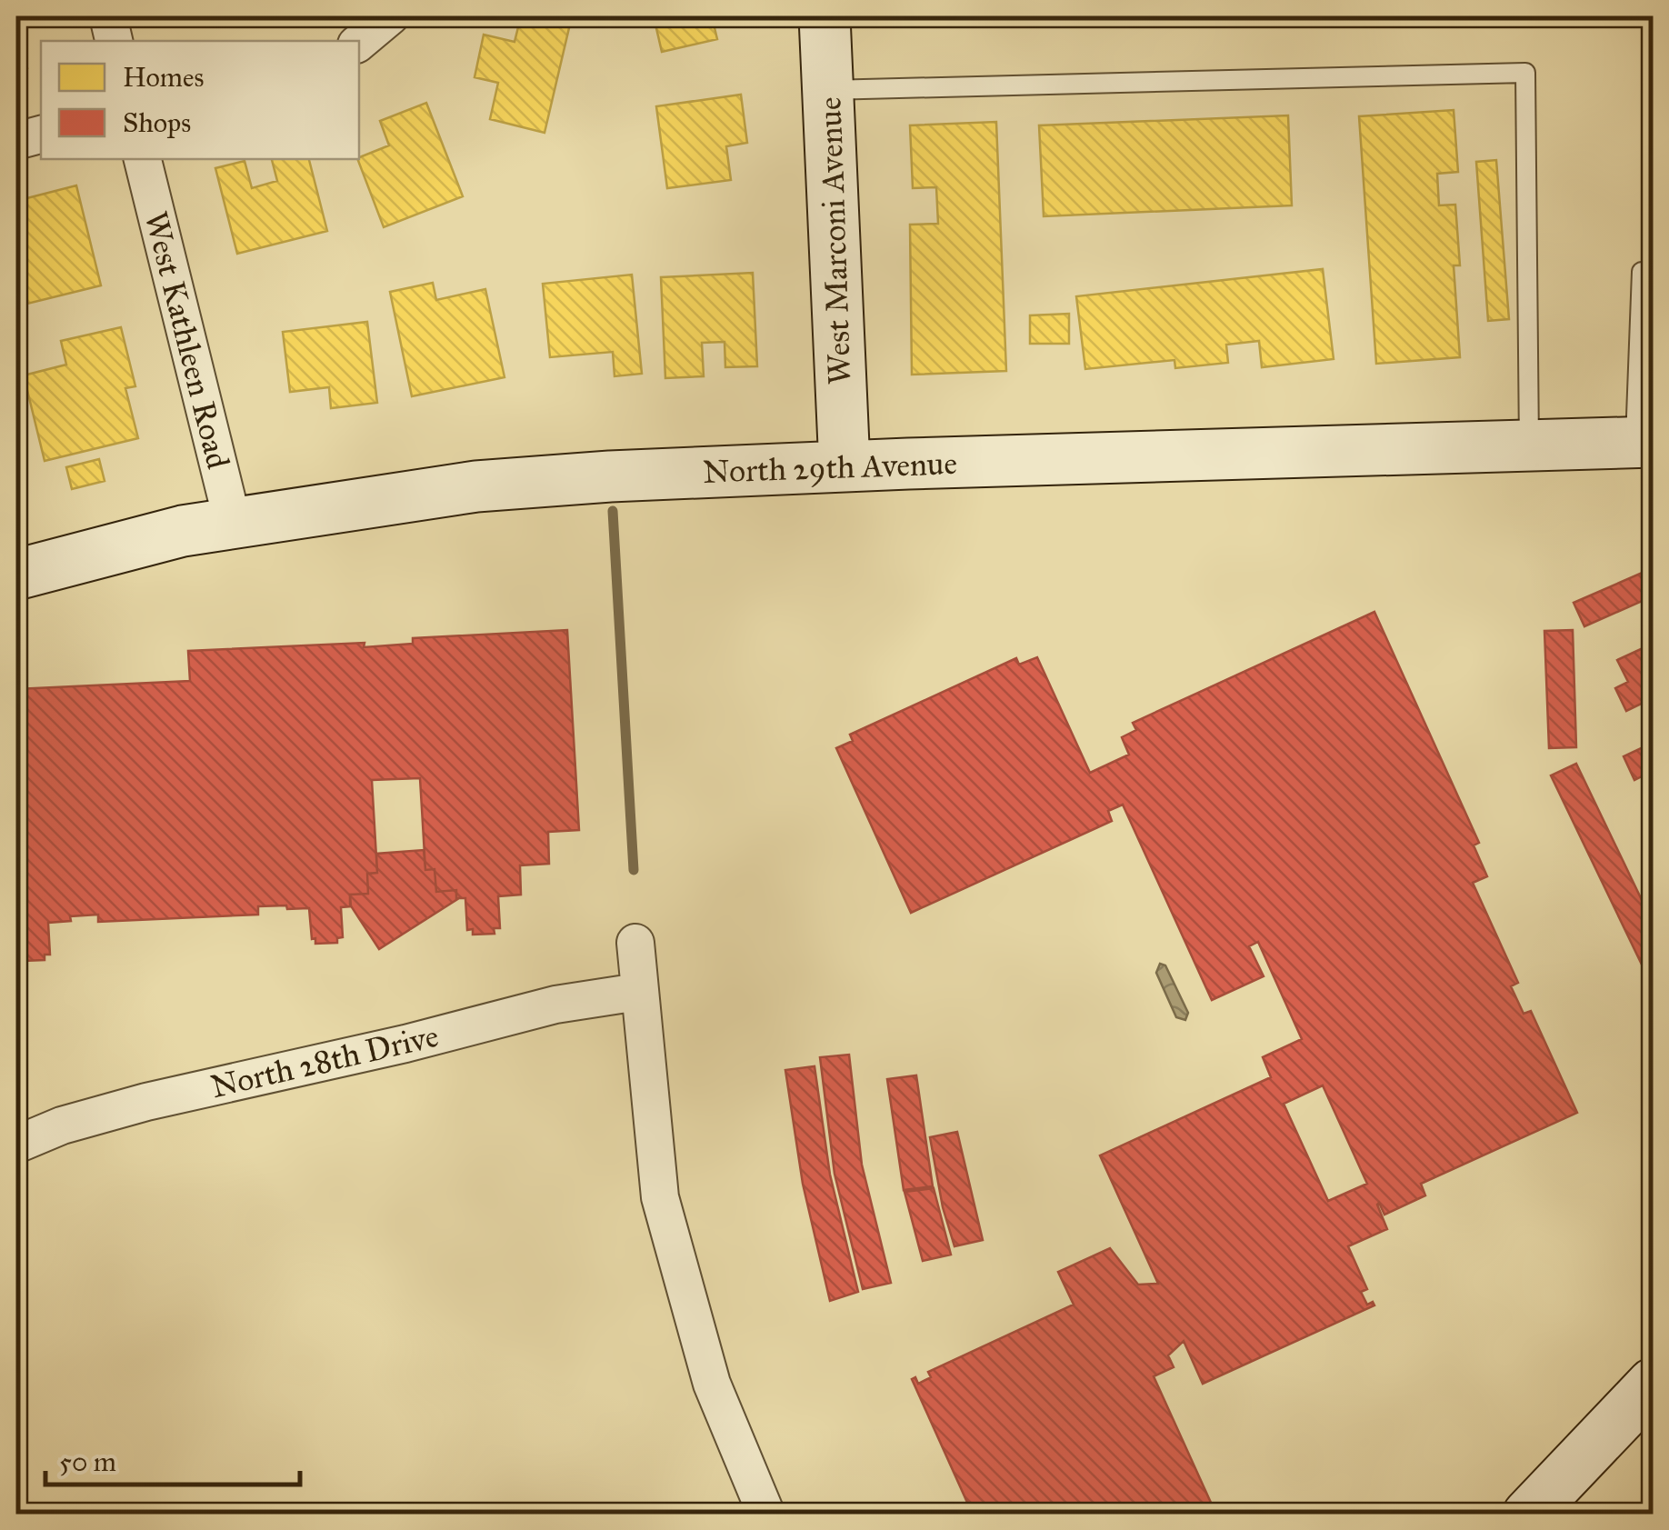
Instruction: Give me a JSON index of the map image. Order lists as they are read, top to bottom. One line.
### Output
{"streets":{"street":["West Marconi Avenue","West Kathleen Road","North 29th Avenue","North 28th Drive"]},"crossings":[["West Marconi Avenue","North 29th Avenue"],["West Kathleen Road","North 29th Avenue"]],"legend":["Homes","Shops"],"scale_bar":"50 m"}
